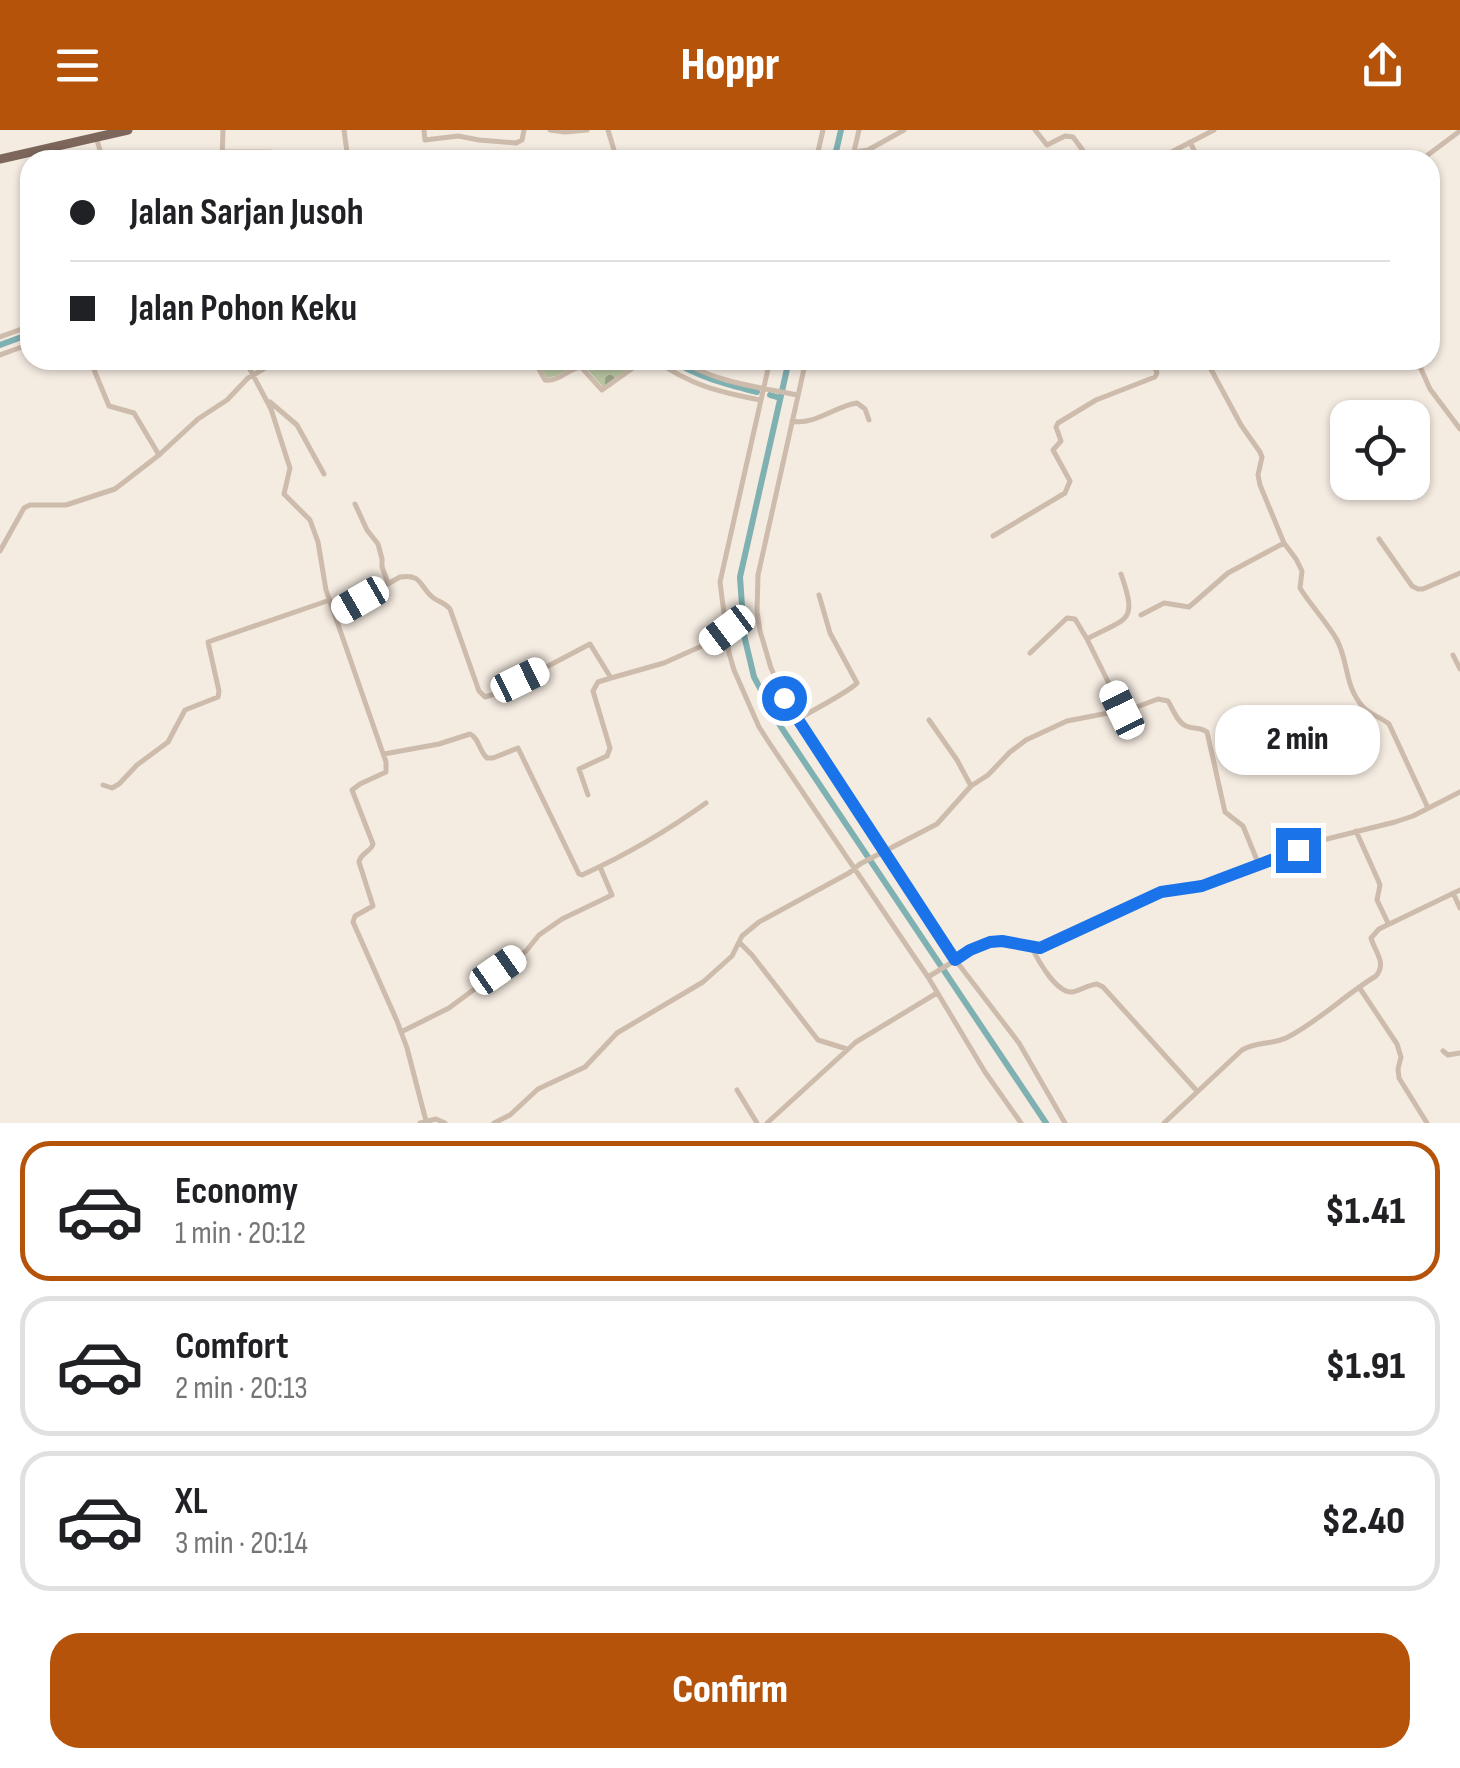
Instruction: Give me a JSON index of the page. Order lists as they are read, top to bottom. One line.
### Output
{"page":{"header":"Hoppr","banner":["Jalan Sarjan Jusoh","Jalan Pohon Keku"],"bubble":"2 min","list":[{"name":"Economy","note":"1 min · 20:12","value":"$1.41"},{"name":"Comfort","note":"2 min · 20:13","value":"$1.91"},{"name":"XL","note":"3 min · 20:14","value":"$2.40"}],"buttons":"Confirm"}}
